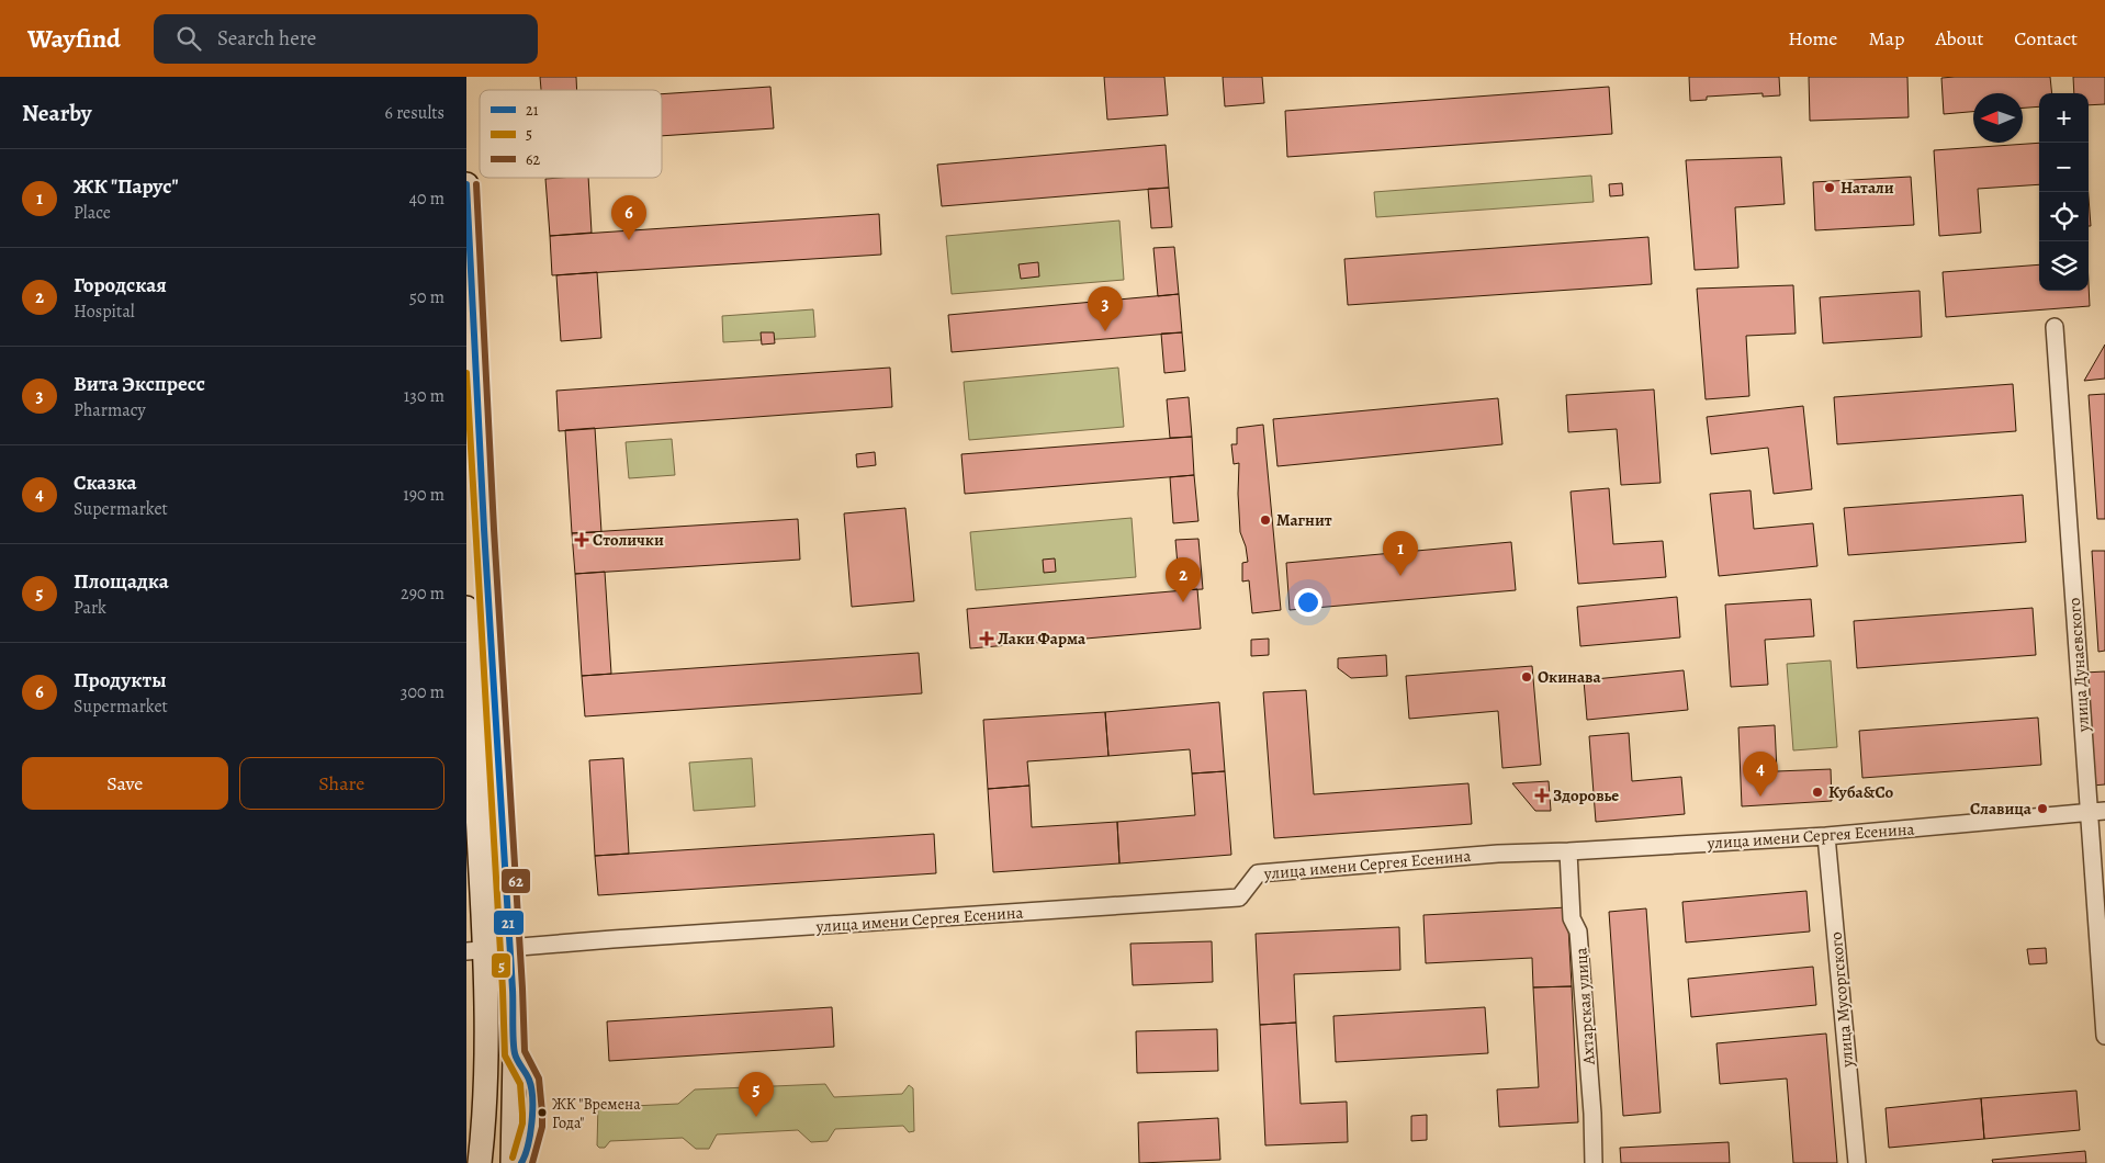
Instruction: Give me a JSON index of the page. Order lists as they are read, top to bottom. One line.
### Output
{"streets":{"street":["улица Дунаевского","улица имени Сергея Есенина","улица Мусоргского","Ахтарская улица"]},"crossings":[["улица Дунаевского","улица имени Сергея Есенина"],["улица имени Сергея Есенина","улица Мусоргского"],["улица имени Сергея Есенина","Ахтарская улица"]],"places":{"other":["Натали","Магнит","Окинава","Куба&Co","Славица","ЖК \"Времена Года\""],"health":["Столички","Лаки Фарма","Здоровье"]},"lines":["transit line 21","transit line 62","transit line 5"],"legend":["21","5","62"],"north":"left","page":{"header":"Wayfind","search":"Search here","nav":["Home","Map","About","Contact"],"heading":["Nearby","6 results"],"map_buttons":["+","−"],"list":[{"mark":"1","name":"ЖК \"Парус\"","note":"Place","value":"40 m"},{"mark":"2","name":"Городская","note":"Hospital","value":"50 m"},{"mark":"3","name":"Вита Экспресс","note":"Pharmacy","value":"130 m"},{"mark":"4","name":"Сказка","note":"Supermarket","value":"190 m"},{"mark":"5","name":"Площадка","note":"Park","value":"290 m"},{"mark":"6","name":"Продукты","note":"Supermarket","value":"300 m"}],"pins":["6","3","1","2","4","5"],"buttons":["Save","Share"]}}
